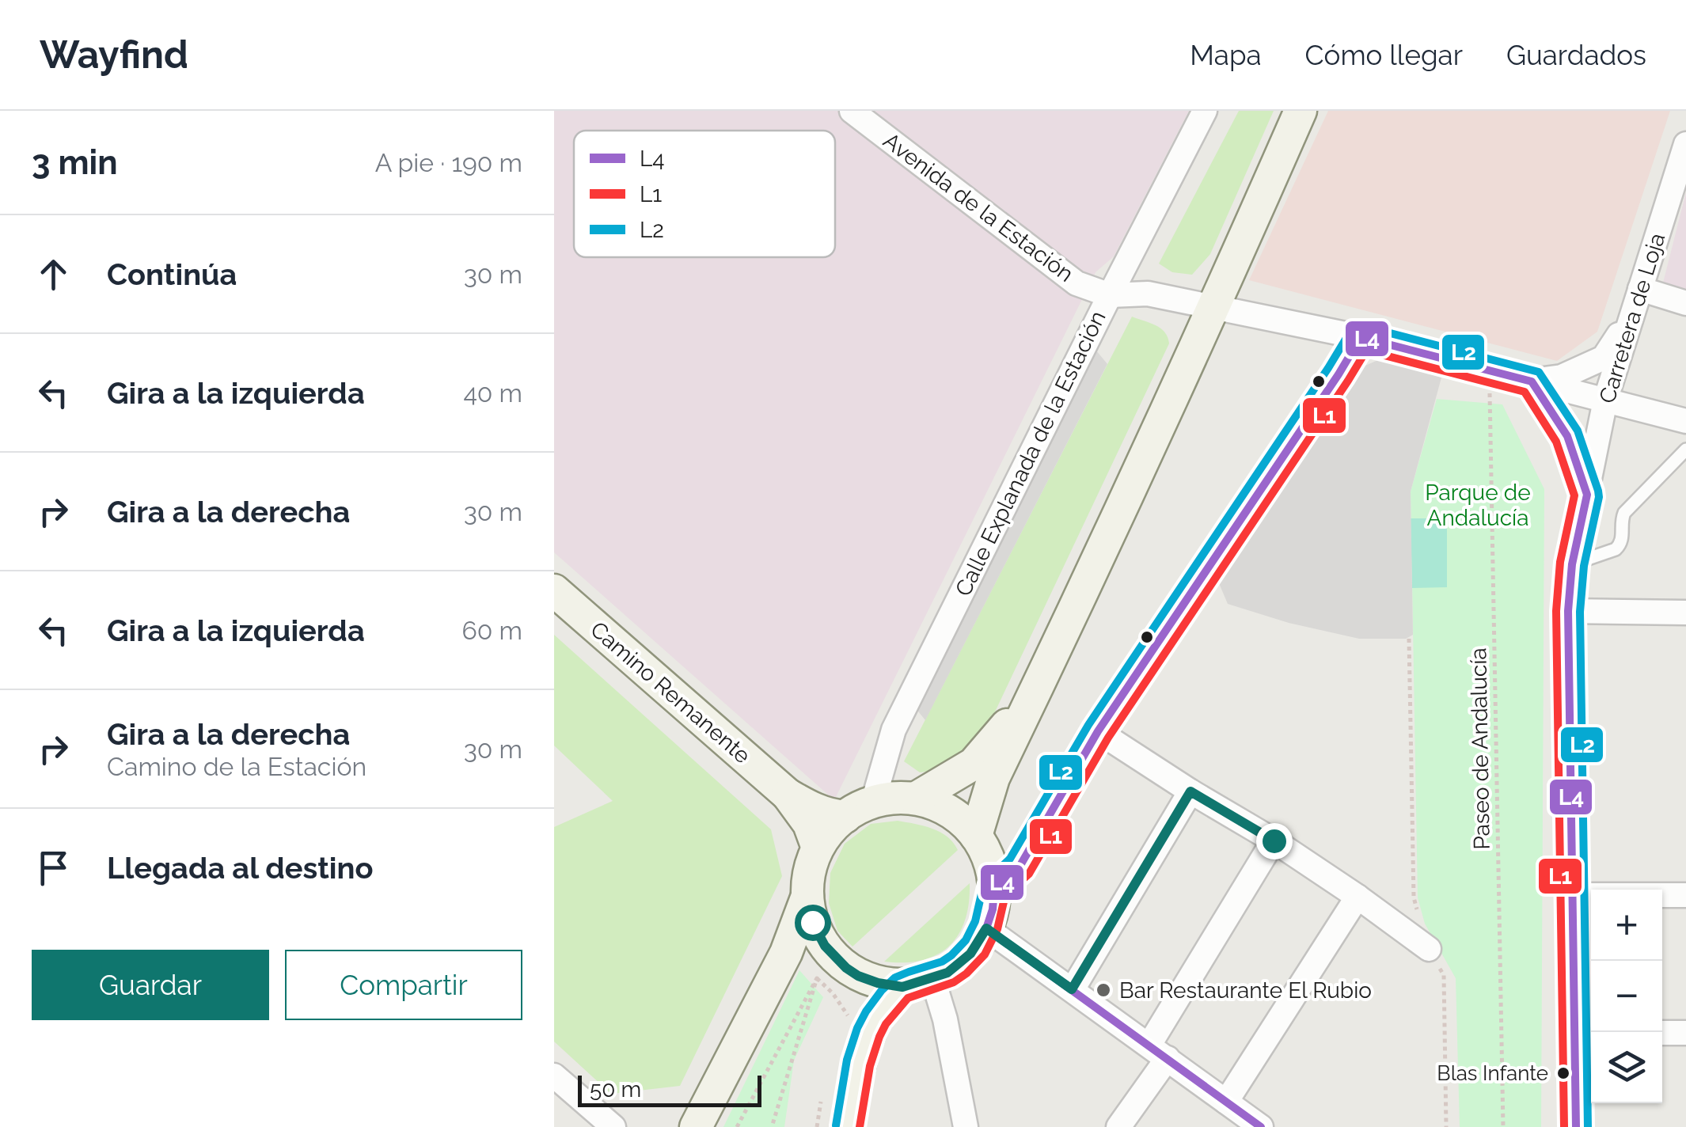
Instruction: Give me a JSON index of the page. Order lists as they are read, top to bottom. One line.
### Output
{"streets":{"street":["Avenida de la Estación","Carretera de Loja","Calle Explanada de la Estación","Camino Remanente"],"path":["Paseo de Andalucía"]},"crossings":[["Avenida de la Estación","Calle Explanada de la Estación"],["Calle Explanada de la Estación","Camino Remanente"]],"parks":["Parque de Andalucía"],"places":["Bar Restaurante El Rubio","Blas Infante"],"lines":["transit line L2","transit line L4","transit line L1"],"legend":["L4","L1","L2"],"scale_bar":"50 m","page":{"header":"Wayfind","nav":["Mapa","Cómo llegar","Guardados"],"heading":["3 min","A pie · 190 m"],"list":[["Continúa","30 m"],["Gira a la izquierda","40 m"],["Gira a la derecha","30 m"],["Gira a la izquierda","60 m"],["Gira a la derecha","Camino de la Estación","30 m"],"Llegada al destino"],"map_buttons":["+","−"],"buttons":["Guardar","Compartir"],"scale":"50 m"}}
